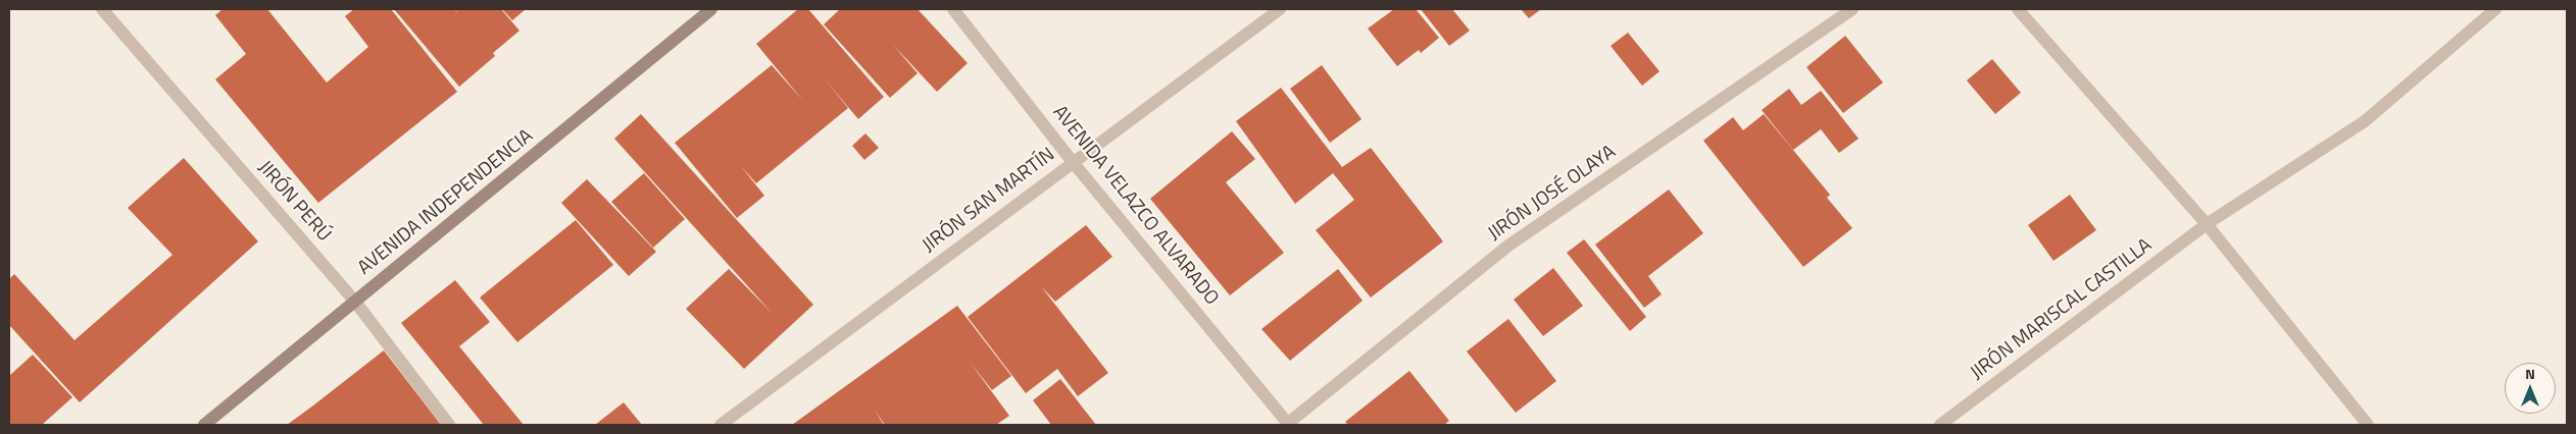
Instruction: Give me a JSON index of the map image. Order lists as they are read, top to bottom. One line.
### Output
{"streets":{"main road":["AVENIDA INDEPENDENCIA"],"street":["JIRÓN JOSÉ OLAYA","JIRÓN SAN MARTÍN","JIRÓN PERÚ","AVENIDA VELAZCO ALVARADO","JIRÓN MARISCAL CASTILLA"]},"crossings":[["JIRÓN JOSÉ OLAYA","AVENIDA VELAZCO ALVARADO"],["JIRÓN SAN MARTÍN","AVENIDA VELAZCO ALVARADO"],["JIRÓN PERÚ","AVENIDA INDEPENDENCIA"]],"north":"top"}
